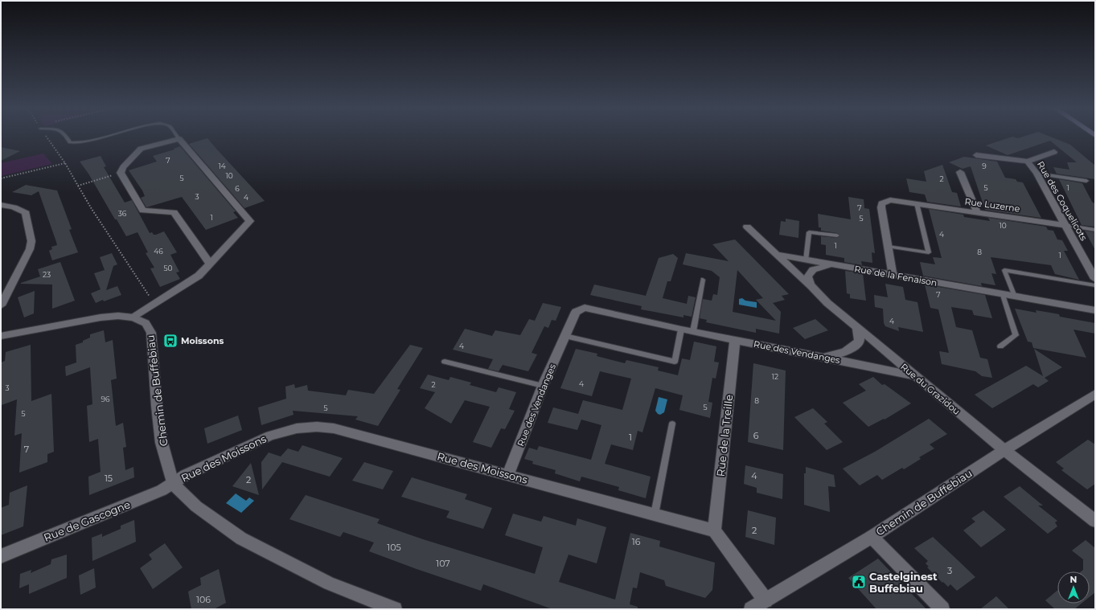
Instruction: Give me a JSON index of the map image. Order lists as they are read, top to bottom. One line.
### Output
{"streets":{"street":["Rue des Coquelicots","Rue Luzerne","Rue de la Fenaison","Rue des Vendanges","Rue du Grazidou","Chemin de Buffebiau","Rue de la Treille","Rue des Moissons","Rue de Gascogne"]},"crossings":[["Rue des Coquelicots","Rue Luzerne"],["Rue Luzerne","Rue de la Fenaison"],["Rue de la Fenaison","Rue du Grazidou"],["Rue des Vendanges","Rue du Grazidou"],["Rue des Vendanges","Rue de la Treille"],["Rue des Vendanges","Rue des Moissons"],["Rue du Grazidou","Chemin de Buffebiau"],["Chemin de Buffebiau","Rue des Moissons"],["Chemin de Buffebiau","Rue de Gascogne"],["Rue de la Treille","Rue des Moissons"],["Rue des Moissons","Rue de Gascogne"]],"places":{"bus stop":["Moissons"],"public building":["Castelginest Buffebiau"]},"house_numbers":["7","14","9","10","5","2","5","1","6","3","4","7","36","1","5","10","4","1","46","8","1","50","23","7","4","4","12","4","2","3","96","8","5","5","5","6","1","7","4","15","2","2","16","105","107","3","106"],"north":"top"}
